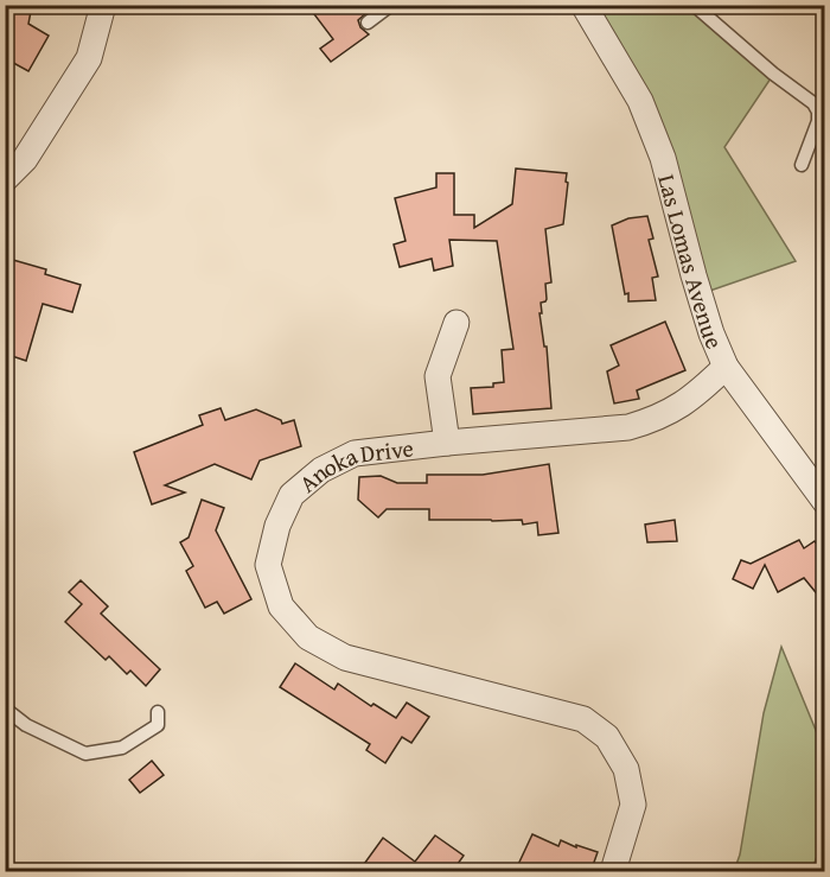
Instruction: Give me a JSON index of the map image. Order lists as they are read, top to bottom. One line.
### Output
{"streets":{"street":["Las Lomas Avenue","Anoka Drive"]},"crossings":[["Las Lomas Avenue","Anoka Drive"]]}
